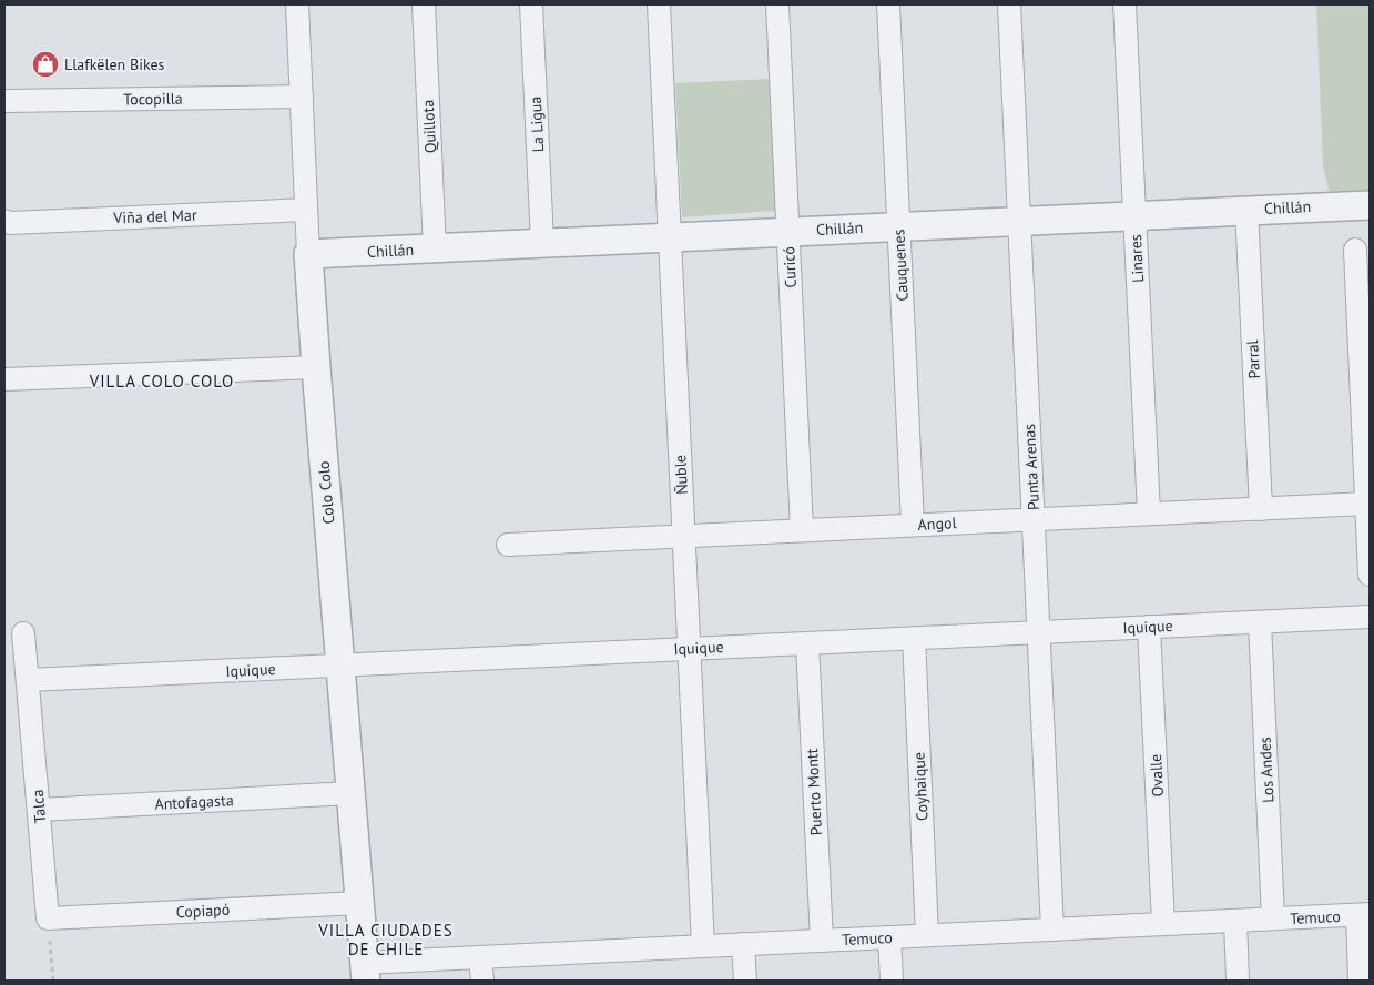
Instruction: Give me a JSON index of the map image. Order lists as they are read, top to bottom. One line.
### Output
{"streets":{"street":["Tocopilla","La Ligua","Quillota","Chillán","Viña del Mar","Linares","Cauquenes","Curicó","Parral","Punta Arenas","Ñuble","Colo Colo","Angol","Iquique","Los Andes","Ovalle","Coyhaique","Puerto Montt","Antofagasta","Talca","Copiapó","Temuco"]},"crossings":[["Tocopilla","Colo Colo"],["La Ligua","Chillán"],["Quillota","Chillán"],["Chillán","Linares"],["Chillán","Cauquenes"],["Chillán","Curicó"],["Chillán","Parral"],["Chillán","Punta Arenas"],["Chillán","Ñuble"],["Chillán","Colo Colo"],["Viña del Mar","Colo Colo"],["Linares","Angol"],["Cauquenes","Angol"],["Curicó","Angol"],["Parral","Angol"],["Punta Arenas","Angol"],["Punta Arenas","Iquique"],["Punta Arenas","Temuco"],["Ñuble","Angol"],["Ñuble","Iquique"],["Ñuble","Temuco"],["Colo Colo","Iquique"],["Colo Colo","Antofagasta"],["Colo Colo","Copiapó"],["Colo Colo","Temuco"],["Iquique","Los Andes"],["Iquique","Ovalle"],["Iquique","Coyhaique"],["Iquique","Puerto Montt"],["Iquique","Talca"],["Los Andes","Temuco"],["Ovalle","Temuco"],["Coyhaique","Temuco"],["Puerto Montt","Temuco"],["Antofagasta","Talca"],["Talca","Copiapó"]],"districts":["VILLA COLO COLO","VILLA CIUDADES DE CHILE"],"places":{"shop":["Llafkëlen Bikes"]}}
